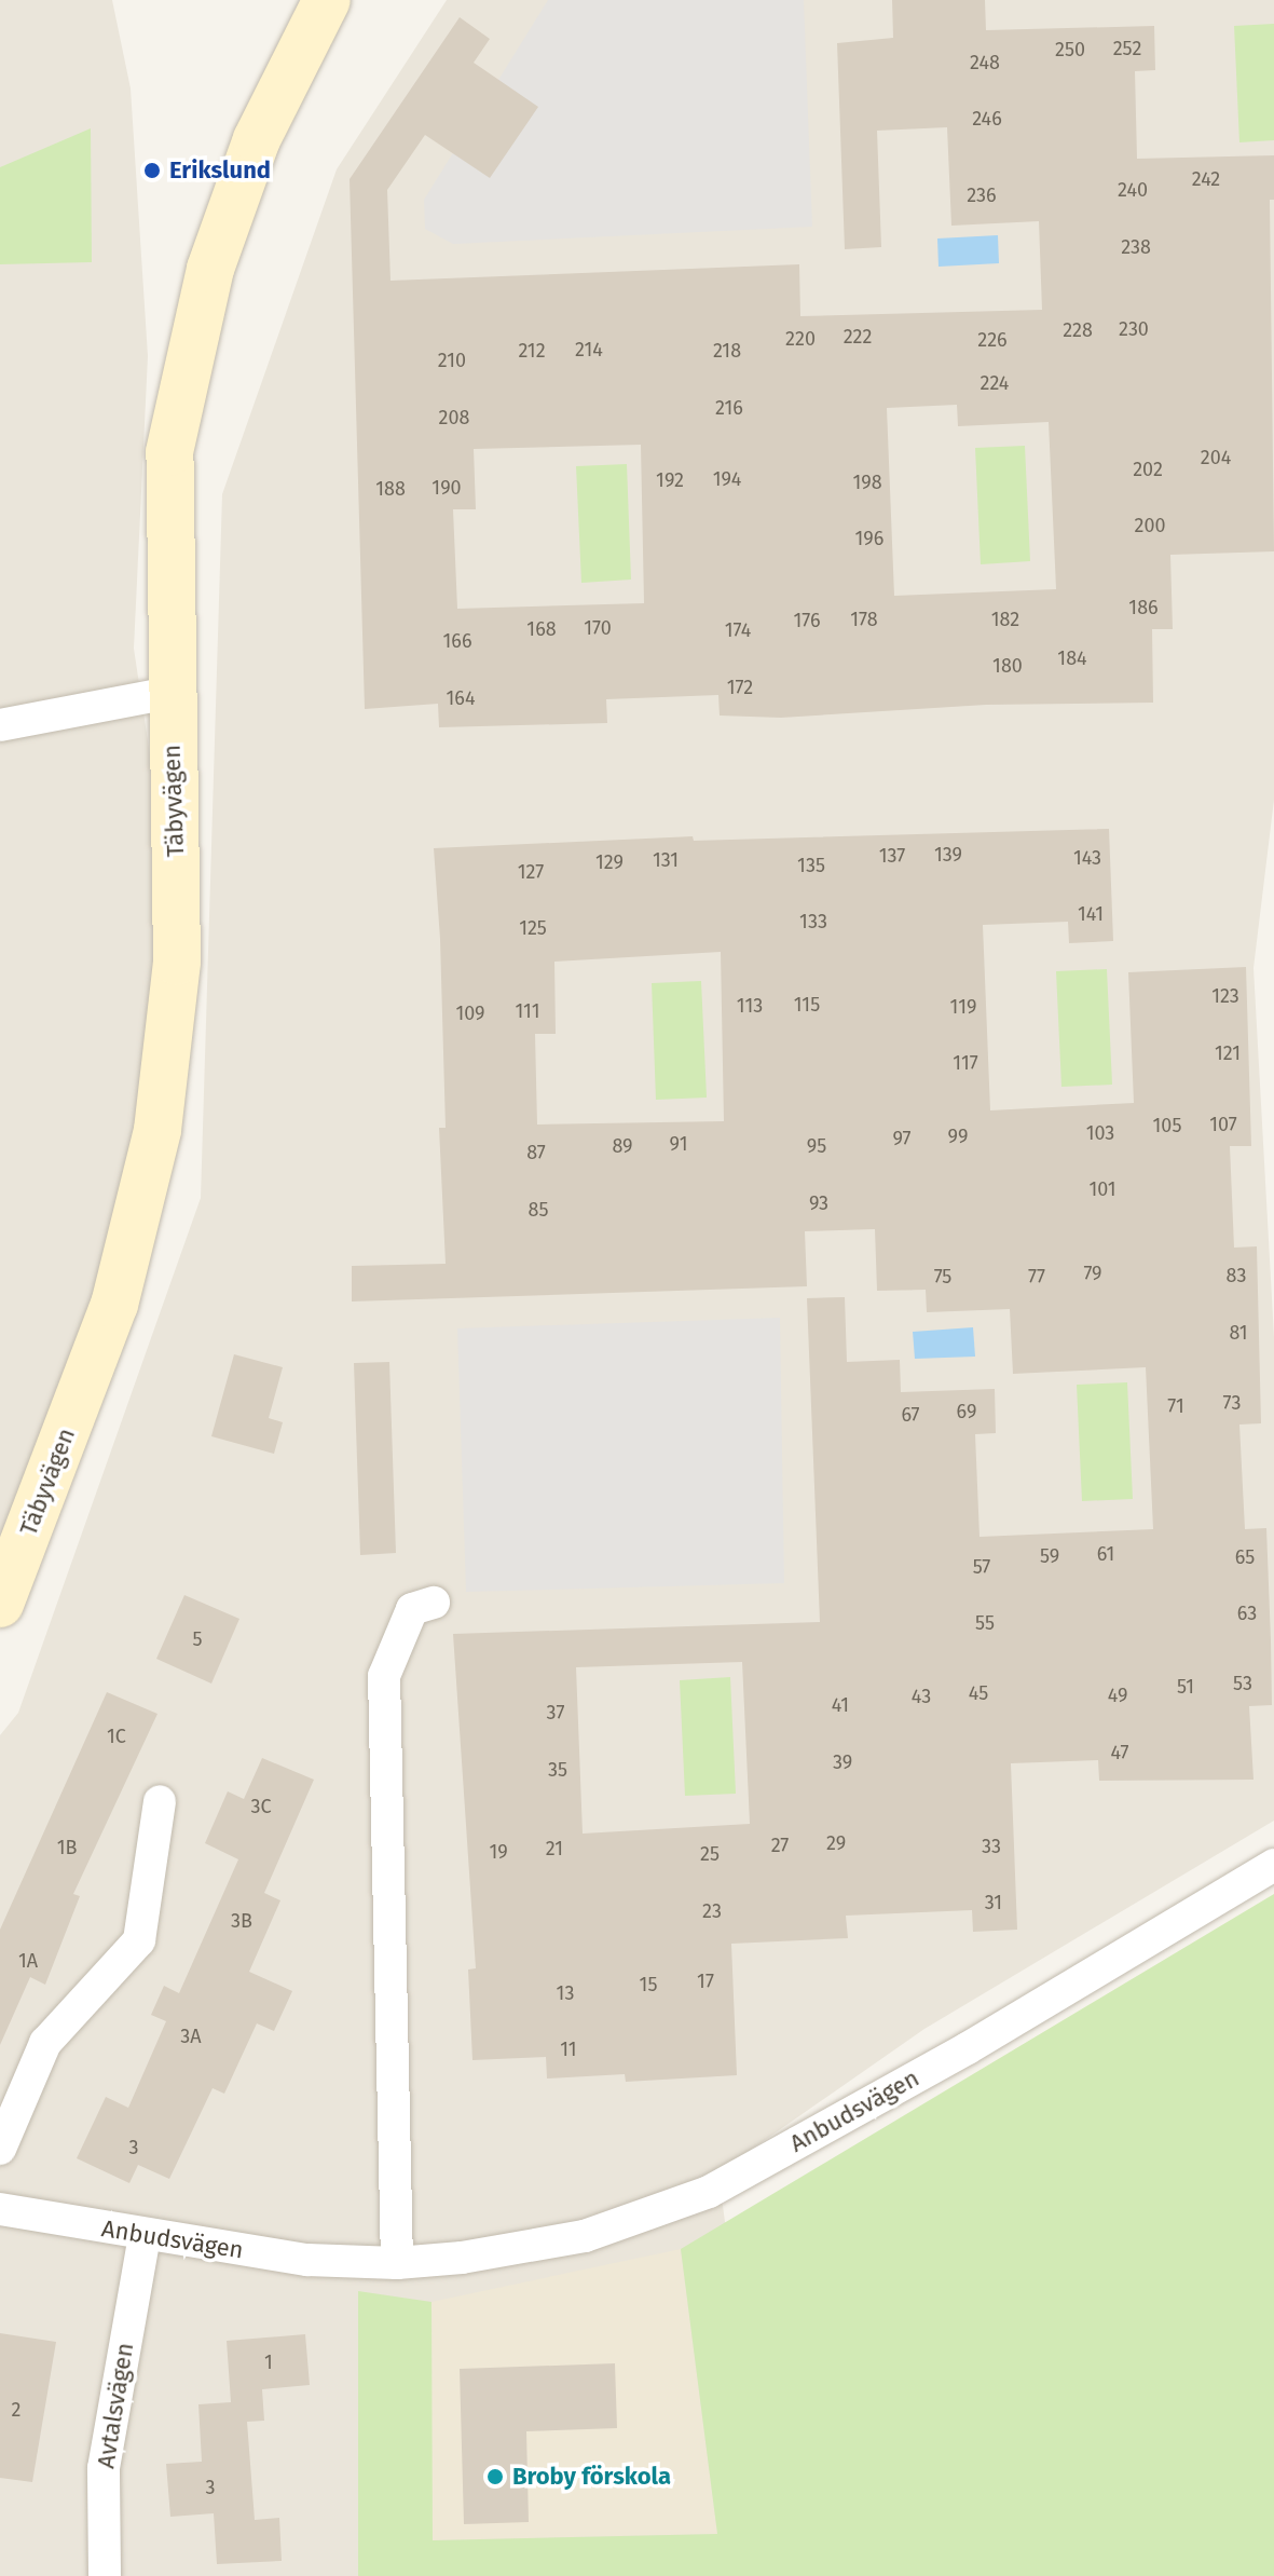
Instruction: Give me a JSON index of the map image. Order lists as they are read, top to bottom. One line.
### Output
{"streets":{"main road":["Täbyvägen"],"street":["Anbudsvägen","Avtalsvägen"]},"crossings":[["Anbudsvägen","Avtalsvägen"]],"places":["Erikslund","Broby förskola"],"house_numbers":["252","250","248","246","242","240","236","238","230","228","222","220","226","214","212","218","210","224","216","208","204","202","194","192","198","190","188","200","196","186","178","182","176","170","168","174","166","184","180","172","164","139","137","143","131","129","135","127","141","133","125","123","115","113","119","111","109","121","117","107","105","103","99","97","91","89","95","87","101","93","85","79","83","75","77","81","73","71","69","67","61","59","65","57","63","55","5","53","51","45","49","43","41","37","1C","47","39","35","3C","29","27","33","1B","21","19","25","31","23","3B","1A","17","15","13","3A","11","3","1","2","3"]}
